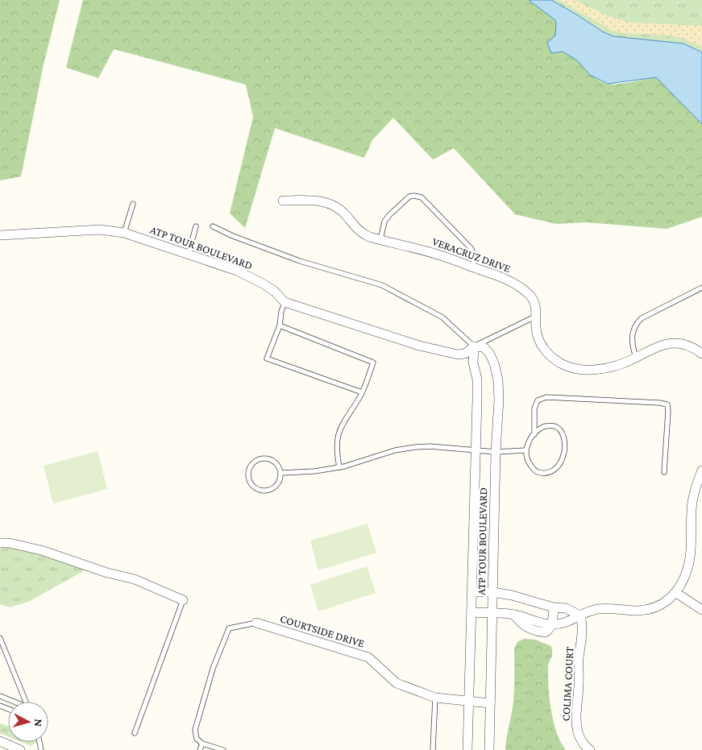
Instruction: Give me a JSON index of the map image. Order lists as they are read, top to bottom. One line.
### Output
{"streets":{"street":["ATP TOUR BOULEVARD","VERACRUZ DRIVE","COURTSIDE DRIVE","COLIMA COURT"]},"crossings":[["ATP TOUR BOULEVARD","COURTSIDE DRIVE"]],"north":"right"}
